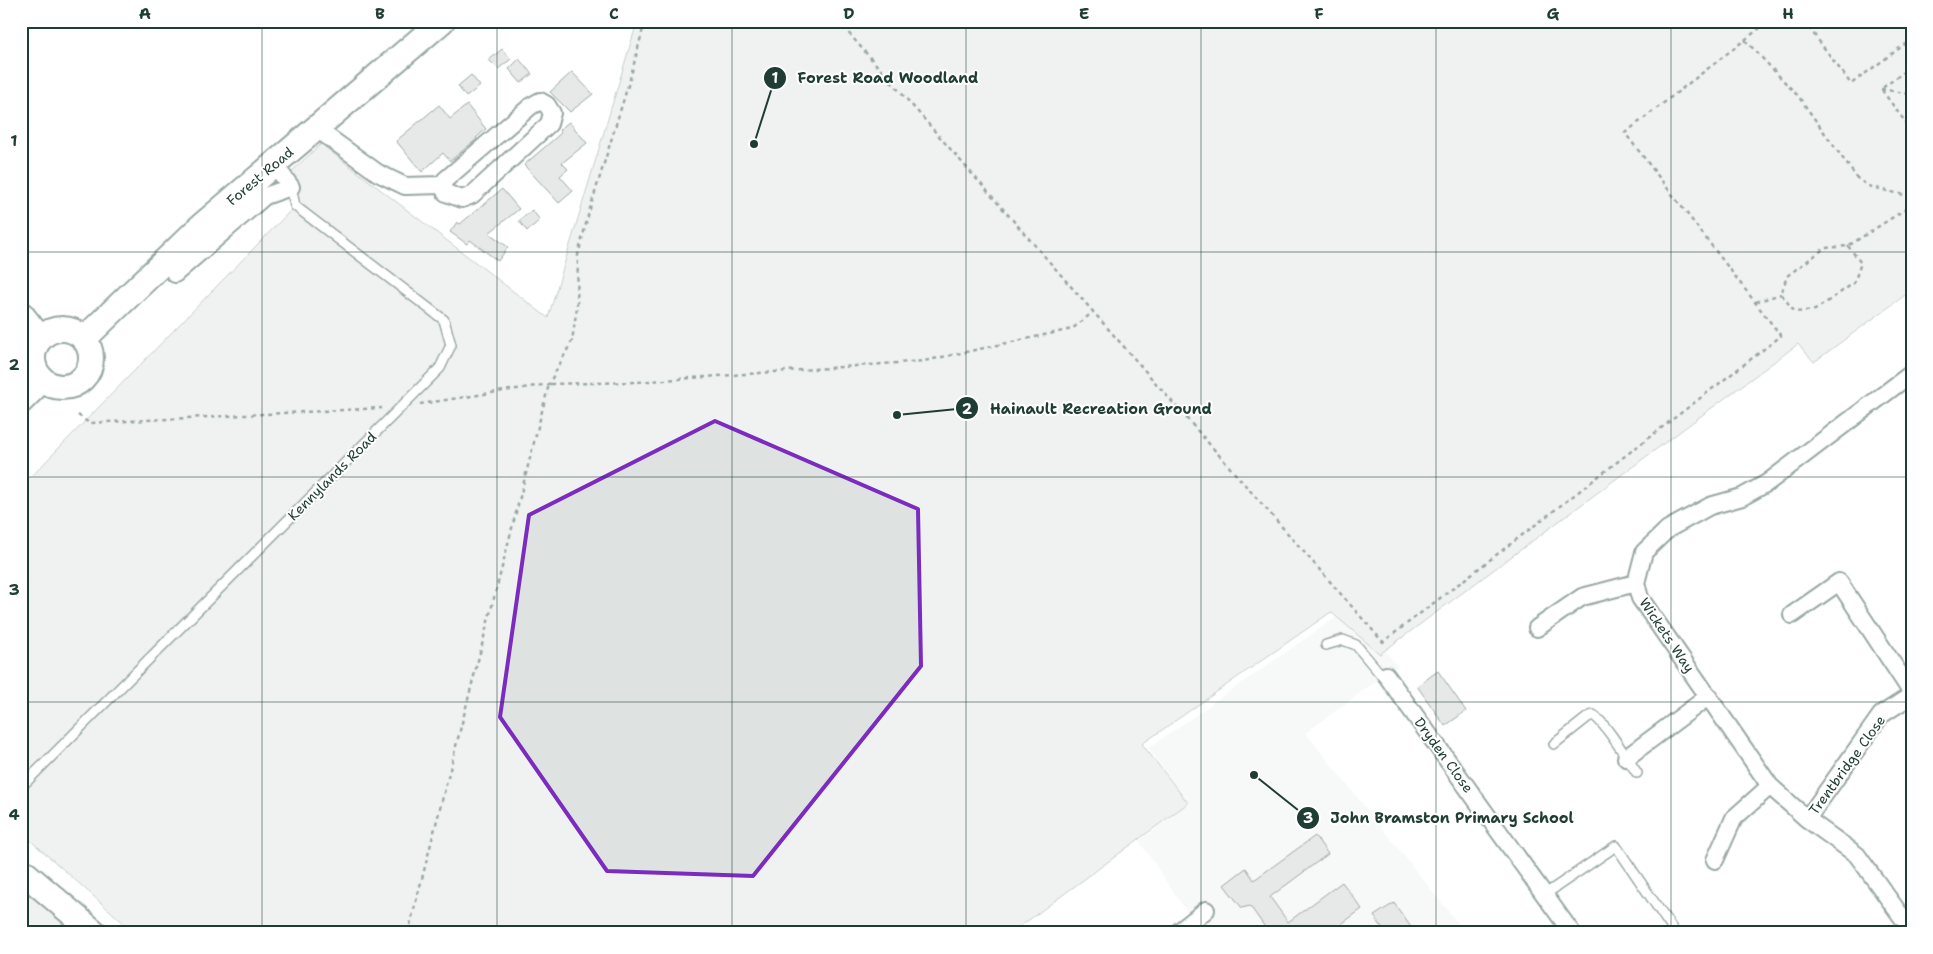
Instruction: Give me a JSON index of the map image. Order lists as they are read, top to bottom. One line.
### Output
{"streets":{"street":["Forest Road","Kennylands Road","Wickets Way","Dryden Close","Trentbridge Close"]},"crossings":[["Forest Road","Kennylands Road"],["Wickets Way","Trentbridge Close"]],"places":["Forest Road Woodland","Hainault Recreation Ground","John Bramston Primary School"],"grid":{"columns":["A","B","C","D","E","F","G","H"],"rows":["1","2","3","4"]}}
